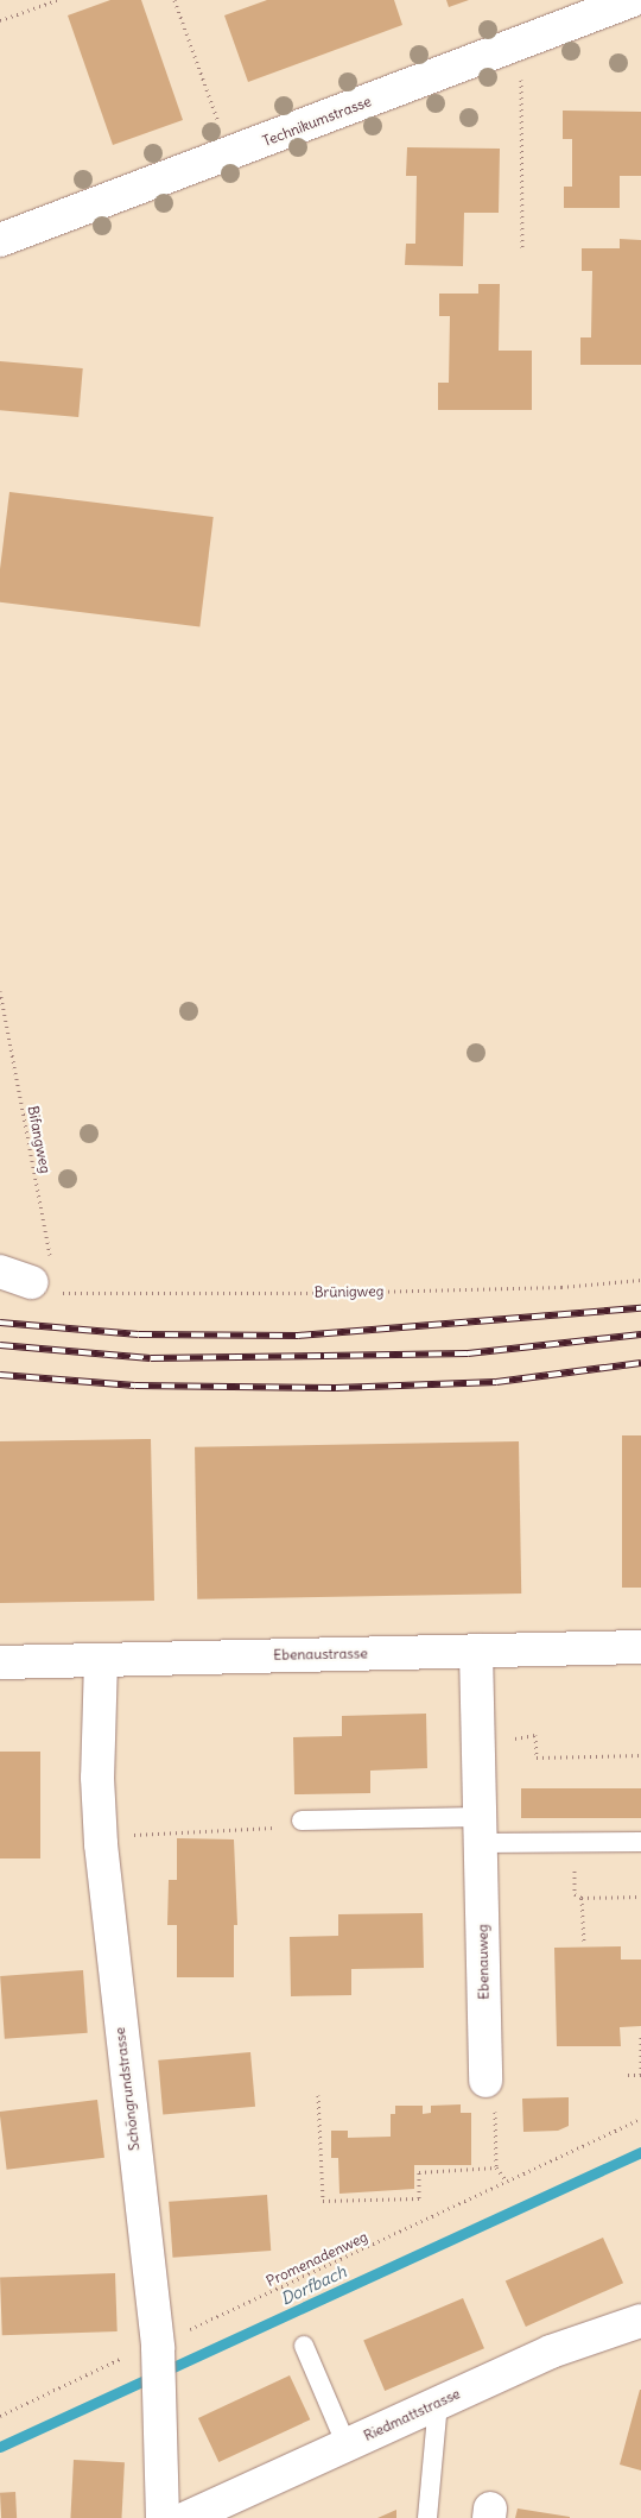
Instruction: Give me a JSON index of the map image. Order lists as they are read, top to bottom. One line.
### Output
{"streets":{"street":["Technikumstrasse","Ebenaustrasse","Ebenauweg","Schöngrundstrasse","Riedmattstrasse"],"path":["Bifangweg","Brünigweg","Promenadenweg"]},"crossings":[["Bifangweg","Brünigweg"],["Ebenaustrasse","Ebenauweg"],["Ebenaustrasse","Schöngrundstrasse"],["Schöngrundstrasse","Promenadenweg"]],"water":["Dorfbach"]}
